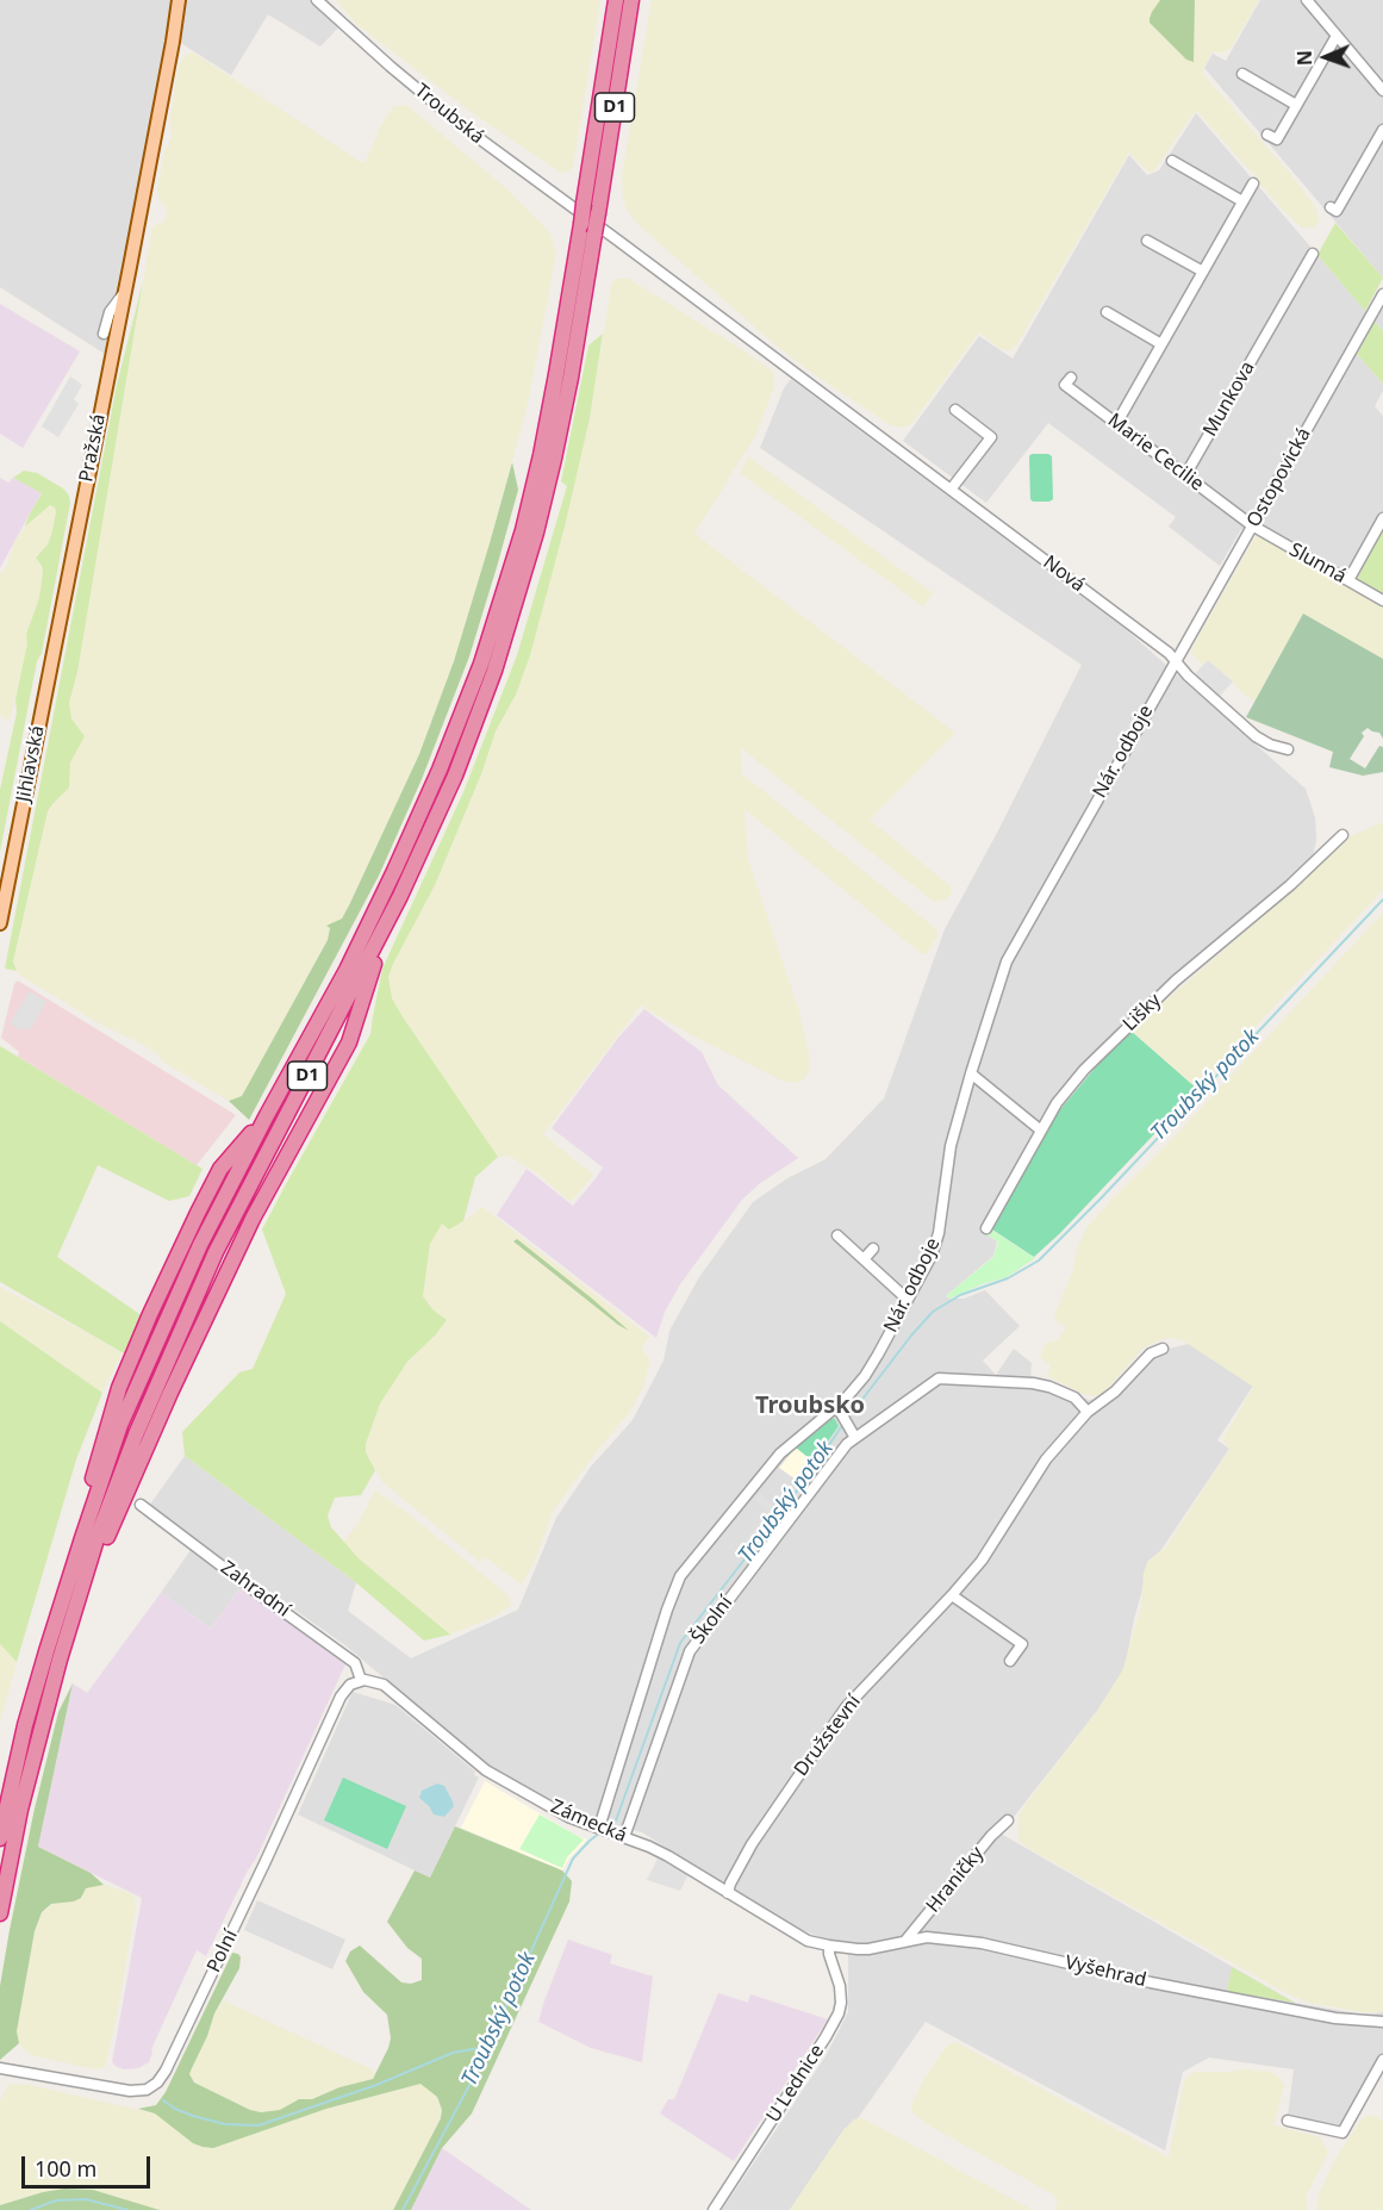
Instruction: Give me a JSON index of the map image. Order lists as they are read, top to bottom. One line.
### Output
{"streets":{"highway":["D1"],"main road":["Pražská","Jihlavská"],"street":["Troubská","Munkova","Marie Cecilie","Ostopovická","Slunná","Nová","Nár. odboje","Lišky","Zahradní","Školní","Družstevní","Zámecká","Hraničky","Polní","Vyšehrad","U Lednice"]},"crossings":[["D1","Troubská"],["Troubská","Nová"],["Munkova","Marie Cecilie"],["Pražská","Jihlavská"],["Marie Cecilie","Ostopovická"],["Marie Cecilie","Slunná"],["Ostopovická","Slunná"],["Ostopovická","Nová"],["Ostopovická","Nár. odboje"],["Nová","Nár. odboje"],["Nár. odboje","Zámecká"],["Zahradní","Zámecká"],["Zahradní","Polní"],["Školní","Družstevní"],["Školní","Zámecká"],["Družstevní","Zámecká"],["Zámecká","Polní"],["Zámecká","Vyšehrad"],["Zámecká","U Lednice"],["Hraničky","Vyšehrad"],["Vyšehrad","U Lednice"]],"districts":["Troubsko"],"water":["Troubský potok"],"scale_bar":"100 m","north":"left"}
